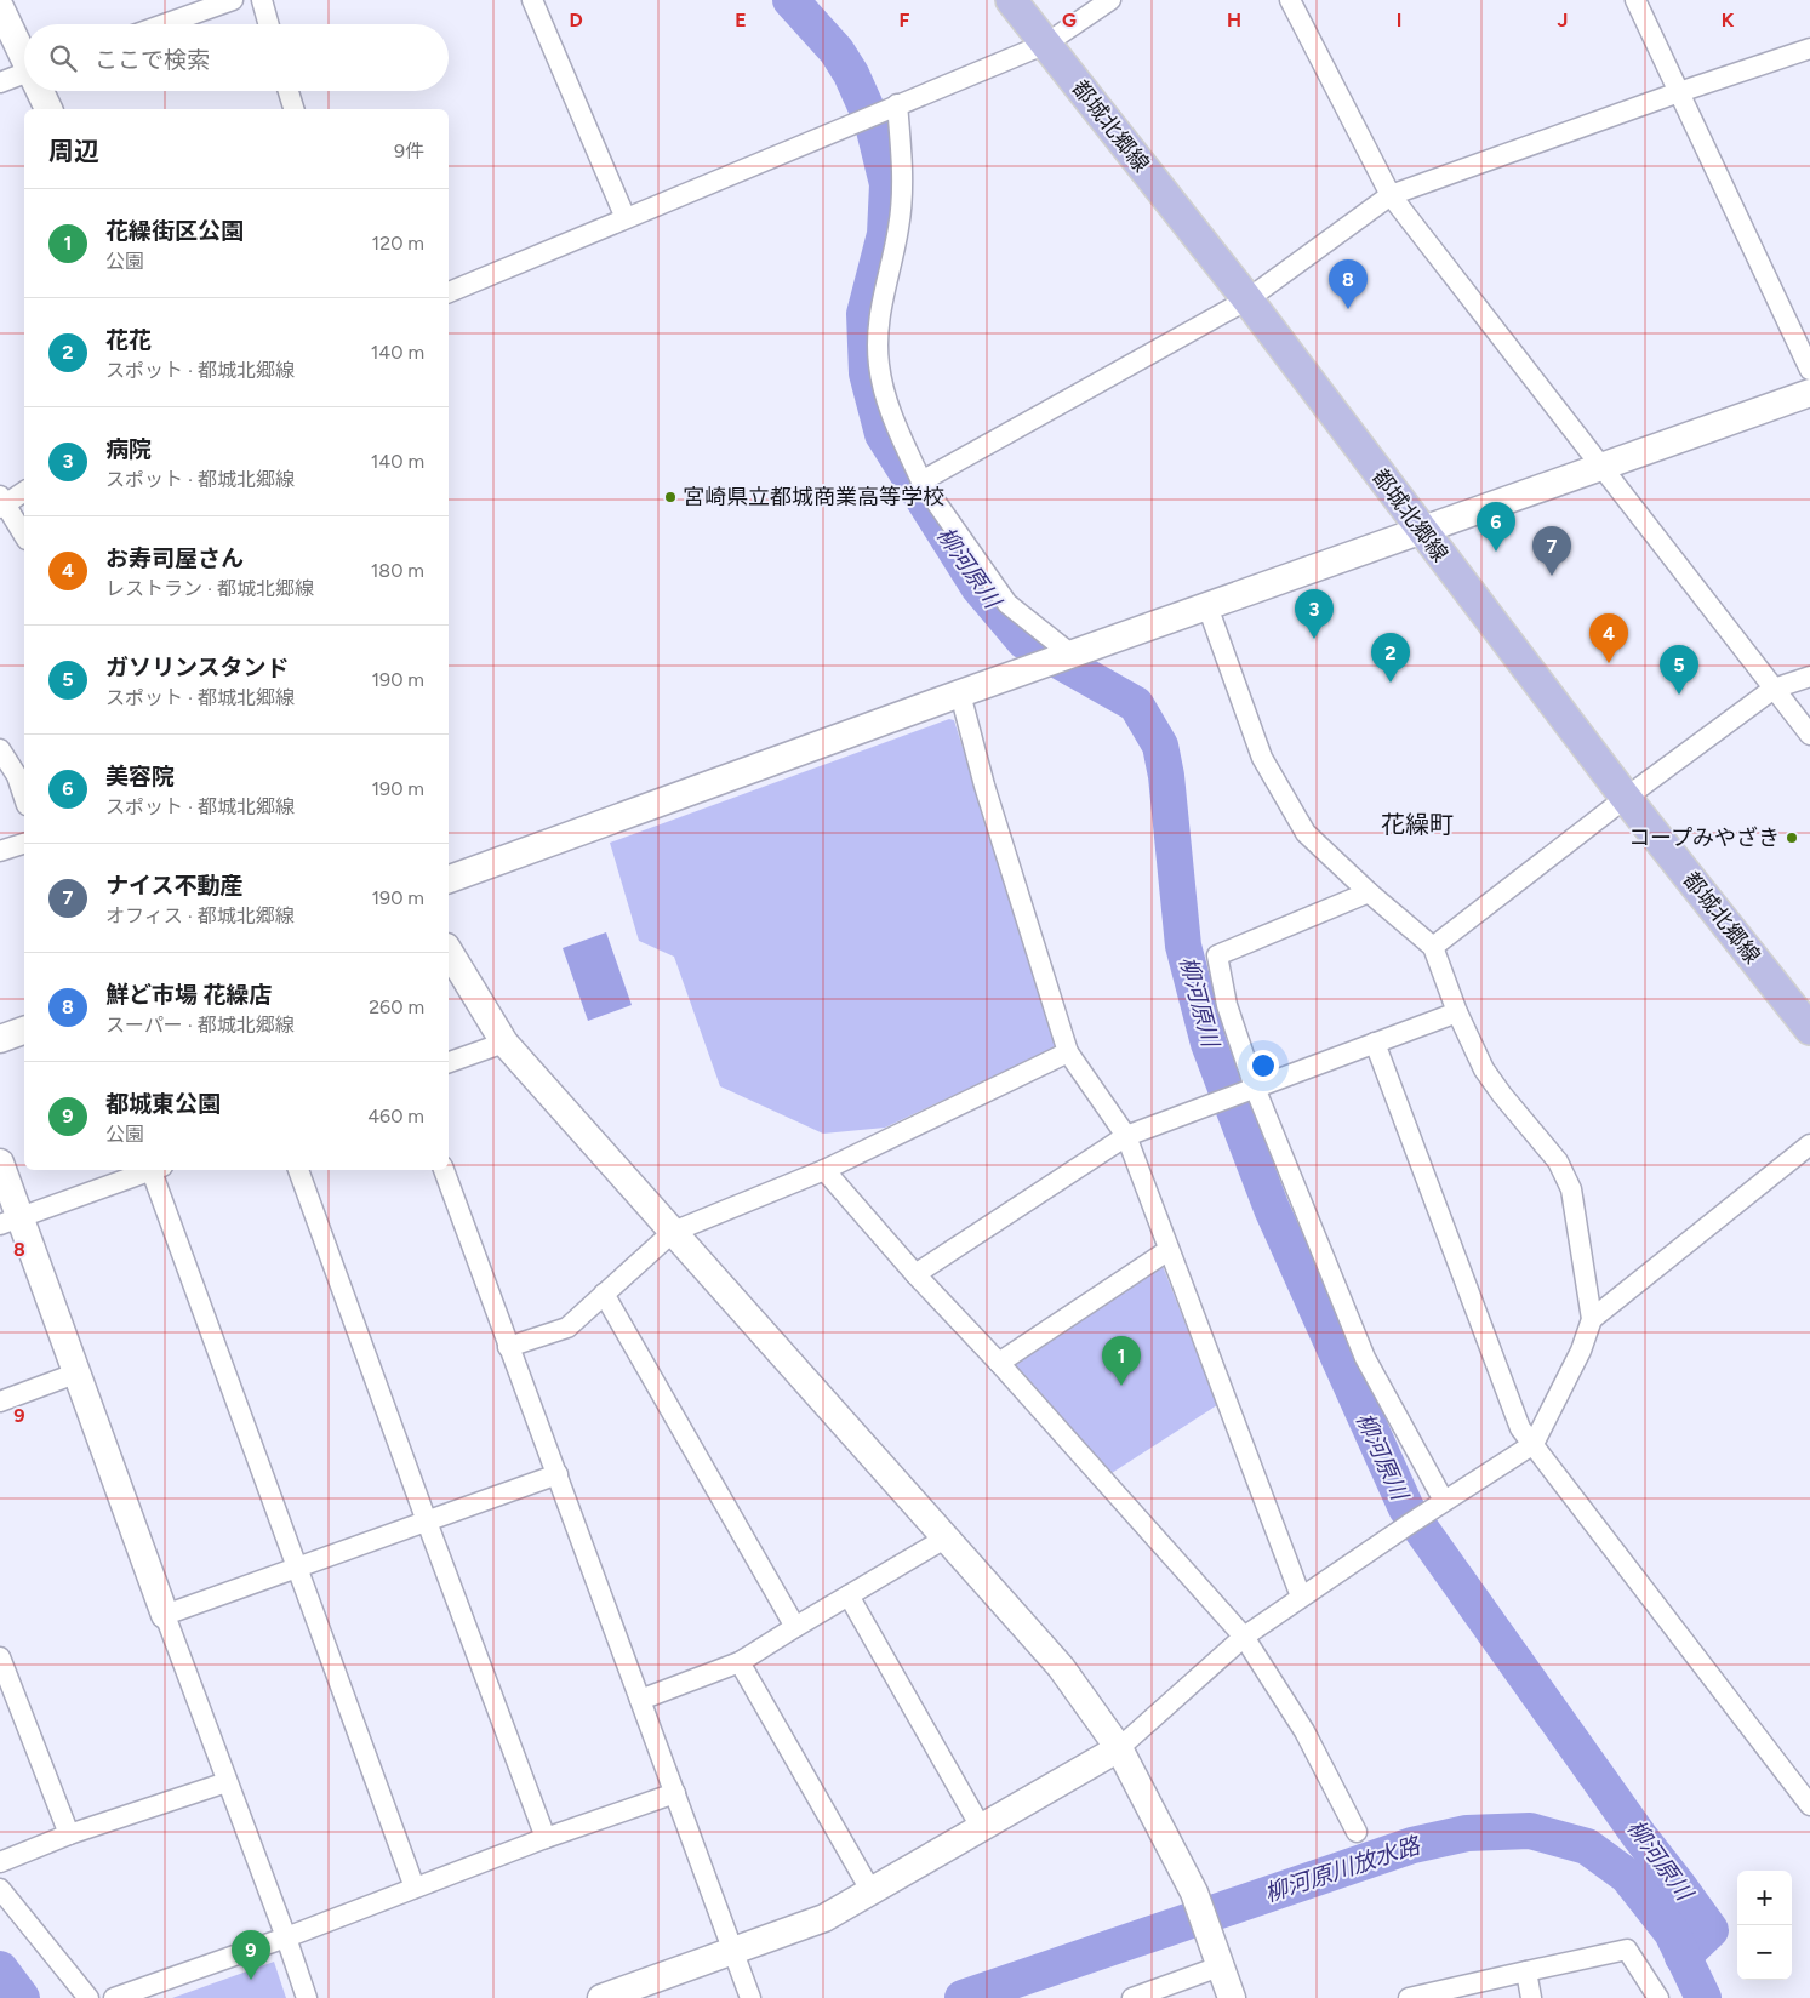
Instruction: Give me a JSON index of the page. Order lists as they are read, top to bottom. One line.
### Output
{"streets":{"main road":["都城北郷線"]},"districts":["花繰町"],"water":["柳河原川","柳河原川放水路"],"places":["宮崎県立都城商業高等学校","コープみやざき"],"page":{"search":"ここで検索","heading":["周辺","9件"],"list":[{"mark":"1","name":"花繰街区公園","note":"公園","value":"120 m"},{"mark":"2","name":"花花","note":"スポット · 都城北郷線","value":"140 m"},{"mark":"3","name":"病院","note":"スポット · 都城北郷線","value":"140 m"},{"mark":"4","name":"お寿司屋さん","note":"レストラン · 都城北郷線","value":"180 m"},{"mark":"5","name":"ガソリンスタンド","note":"スポット · 都城北郷線","value":"190 m"},{"mark":"6","name":"美容院","note":"スポット · 都城北郷線","value":"190 m"},{"mark":"7","name":"ナイス不動産","note":"オフィス · 都城北郷線","value":"190 m"},{"mark":"8","name":"鮮ど市場 花繰店","note":"スーパー · 都城北郷線","value":"260 m"},{"mark":"9","name":"都城東公園","note":"公園","value":"460 m"}],"pins":["8","6","7","3","4","2","5","1","9"],"map_buttons":["+","−"]},"grid":{"columns":["D","E","F","G","H","I","J","K"],"rows":["8","9"]}}
